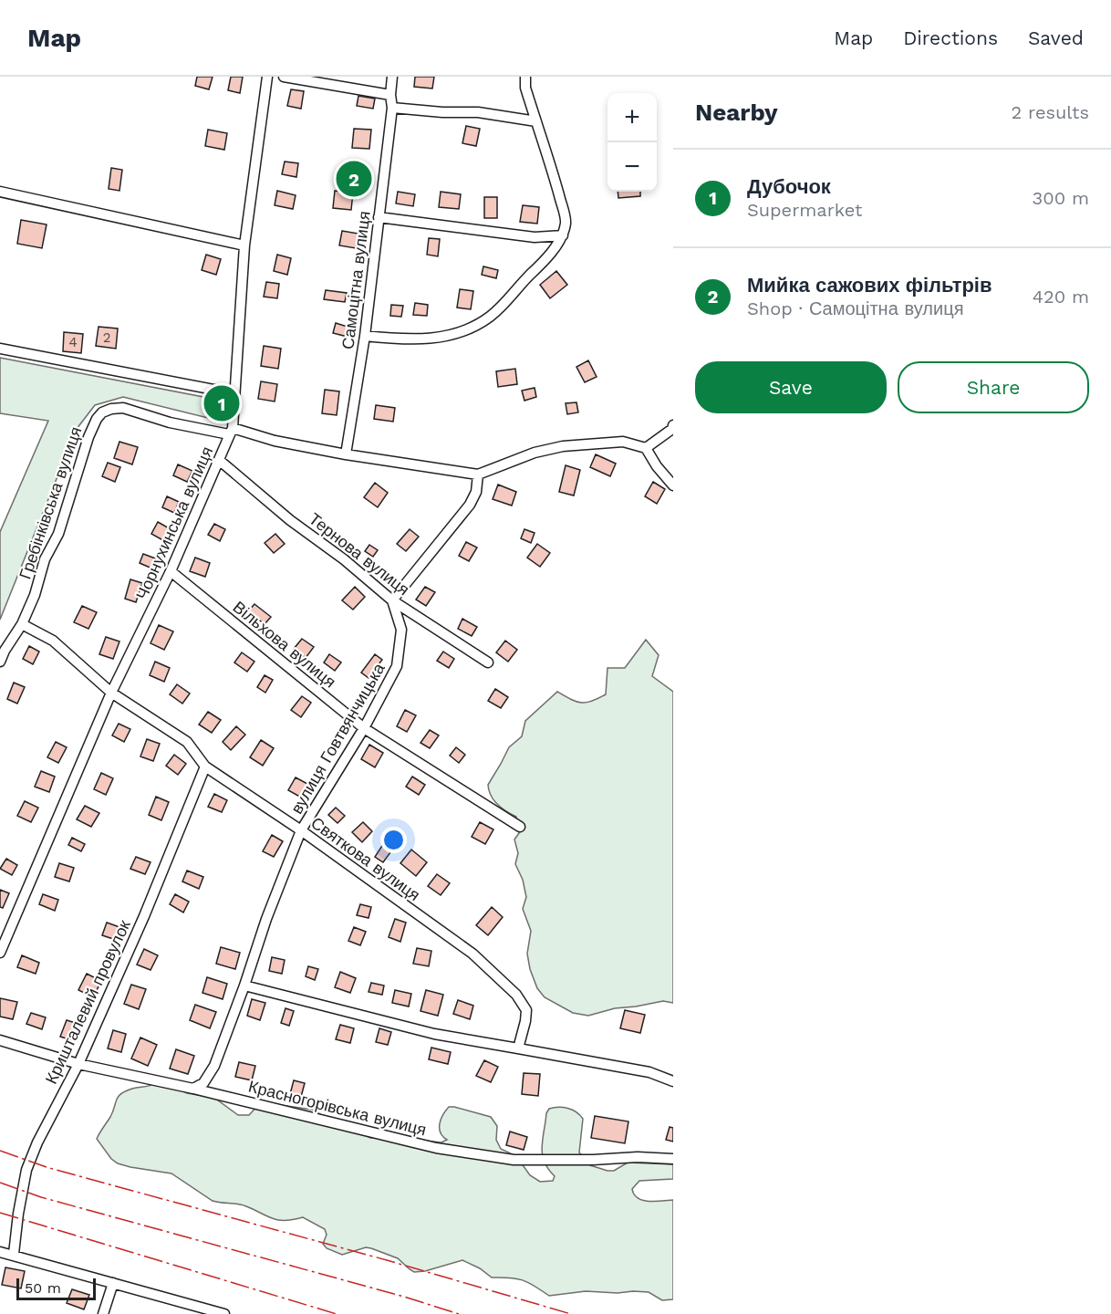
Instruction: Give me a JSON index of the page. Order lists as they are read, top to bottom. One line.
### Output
{"streets":{"street":["Самоцітна вулиця","Гребінківська вулиця","Чорнухинська вулиця","Тернова вулиця","Вільхова вулиця","вулиця Говтвянчицька","Святкова вулиця","Кришталевий провулок","Красногорівська вулиця"]},"crossings":[["Гребінківська вулиця","Чорнухинська вулиця"],["Гребінківська вулиця","Святкова вулиця"],["Чорнухинська вулиця","Тернова вулиця"],["Чорнухинська вулиця","Вільхова вулиця"],["Чорнухинська вулиця","Святкова вулиця"],["Тернова вулиця","вулиця Говтвянчицька"],["Вільхова вулиця","вулиця Говтвянчицька"],["вулиця Говтвянчицька","Святкова вулиця"],["вулиця Говтвянчицька","Красногорівська вулиця"],["Святкова вулиця","Кришталевий провулок"],["Кришталевий провулок","Красногорівська вулиця"]],"house_numbers":["2","4"],"scale_bar":"50 m","page":{"header":"Map","nav":["Map","Directions","Saved"],"heading":["Nearby","2 results"],"map_buttons":["+","−"],"list":[{"mark":"1","name":"Дубочок","note":"Supermarket","value":"300 m"},{"mark":"2","name":"Мийка сажових фільтрів","note":"Shop · Самоцітна вулиця","value":"420 m"}],"pins":["2","1"],"buttons":["Save","Share"],"scale":"50 m"}}
